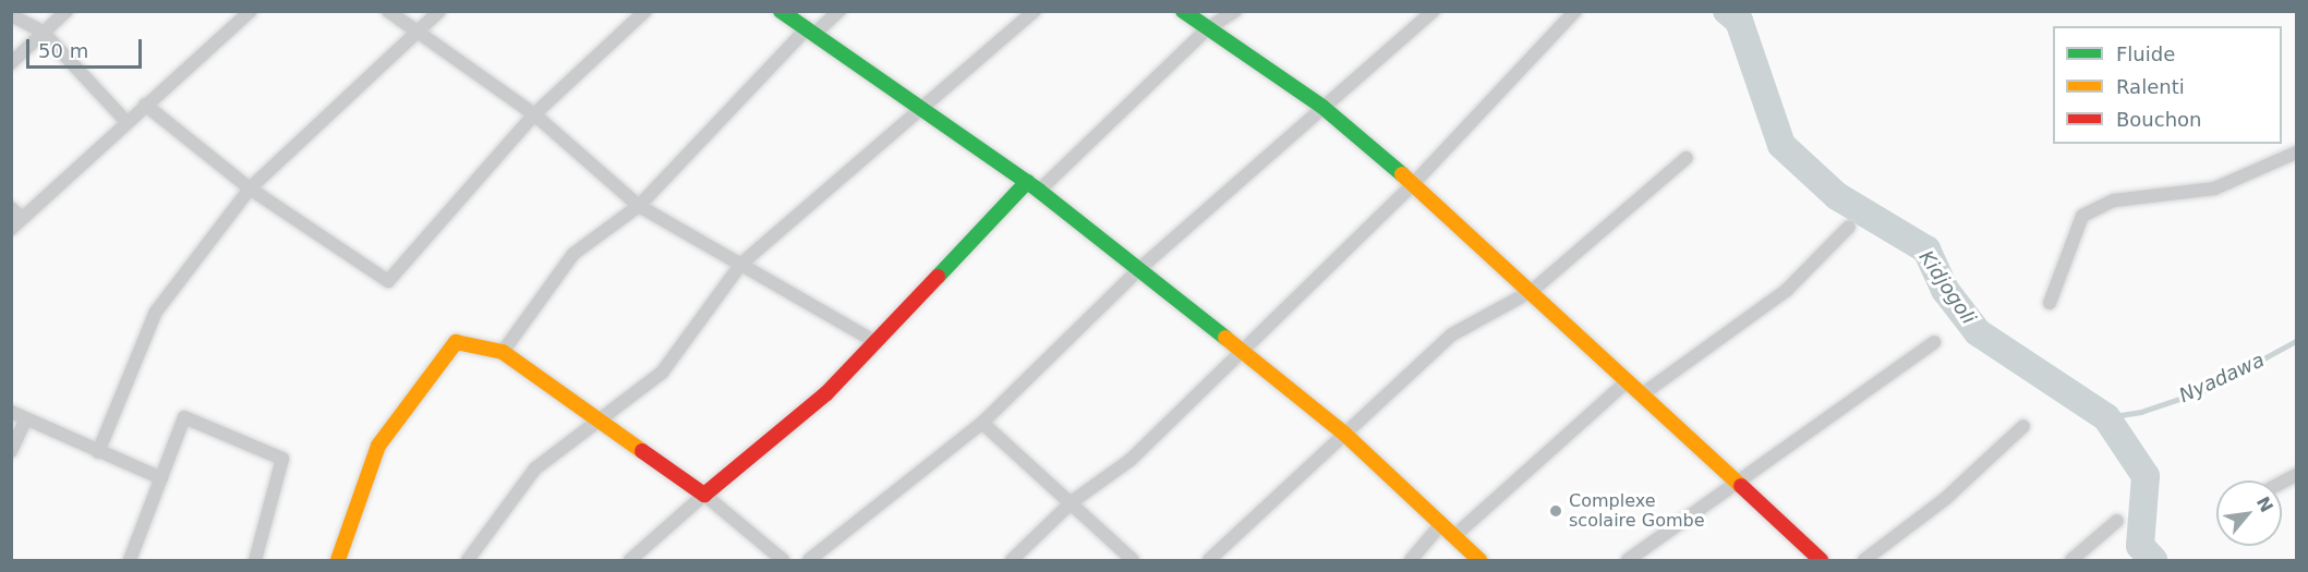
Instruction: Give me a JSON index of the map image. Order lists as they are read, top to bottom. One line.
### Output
{"water":["Kidjogoli","Nyadawa"],"places":["Complexe scolaire Gombe"],"legend":["Fluide","Ralenti","Bouchon"],"scale_bar":"50 m","north":"top right"}
